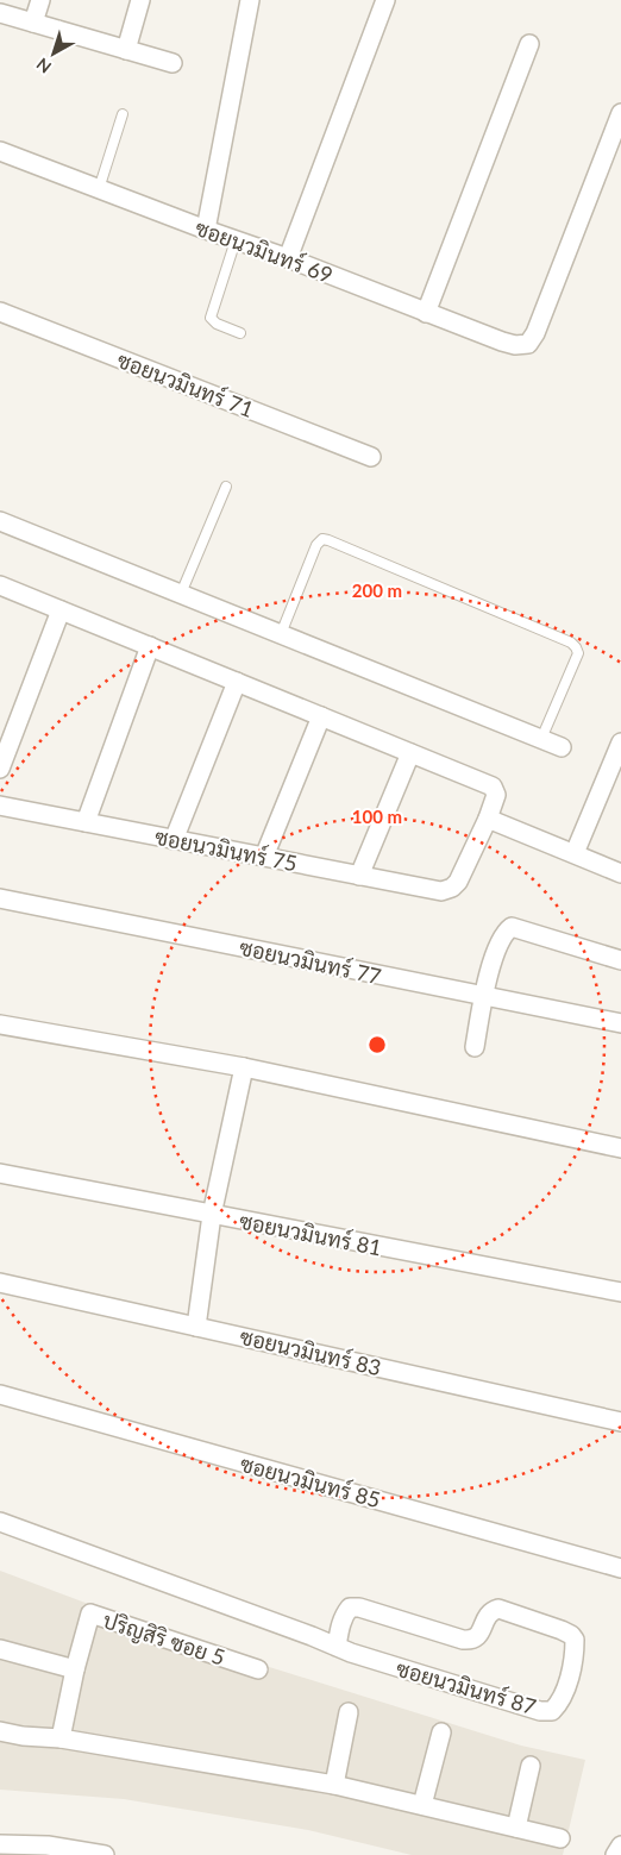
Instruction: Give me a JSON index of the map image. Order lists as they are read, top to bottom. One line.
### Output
{"streets":{"street":["ซอยนวมินทร์ 69","ซอยนวมินทร์ 71","ซอยนวมินทร์ 75","ซอยนวมินทร์ 77","ซอยนวมินทร์ 81","ซอยนวมินทร์ 83","ซอยนวมินทร์ 85","ปริญสิริ ซอย 5","ซอยนวมินทร์ 87"]},"north":"bottom left","rings":["200 m","100 m"]}
